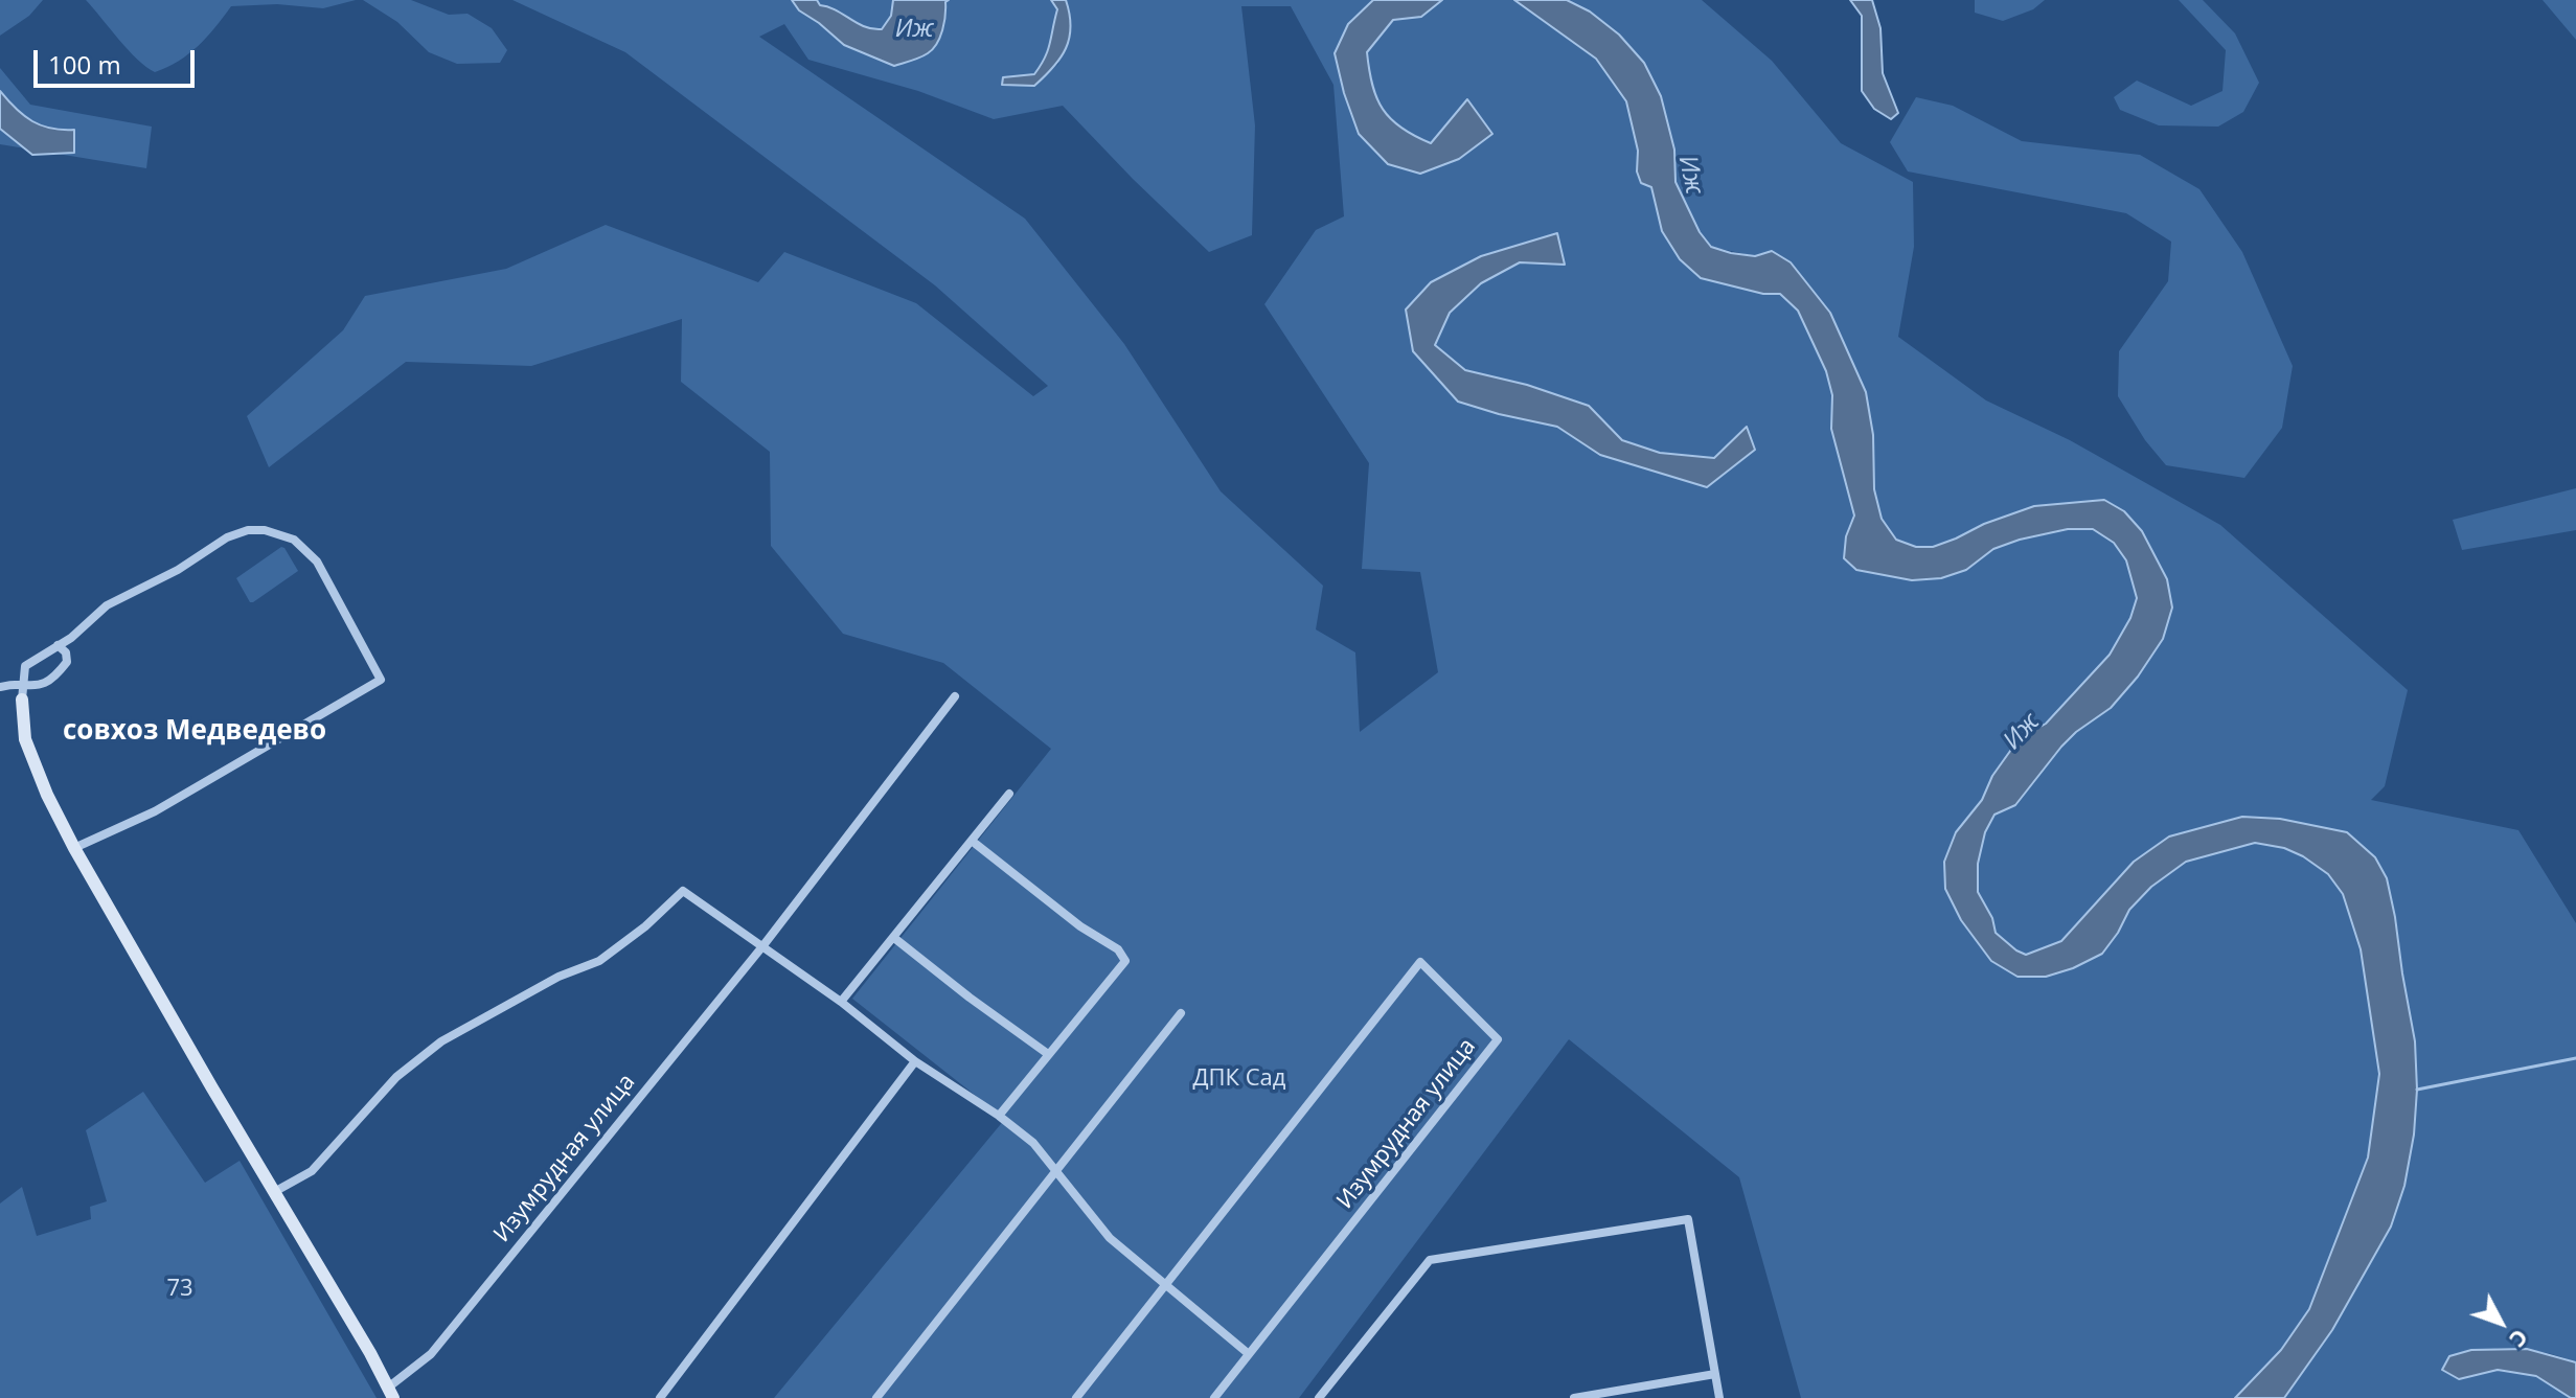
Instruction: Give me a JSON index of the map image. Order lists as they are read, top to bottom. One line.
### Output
{"streets":{"street":["Изумрудная улица"]},"districts":["совхоз Медведево"],"water":["Иж"],"parks":["ДПК Сад","73"],"scale_bar":"100 m","north":"bottom right"}
